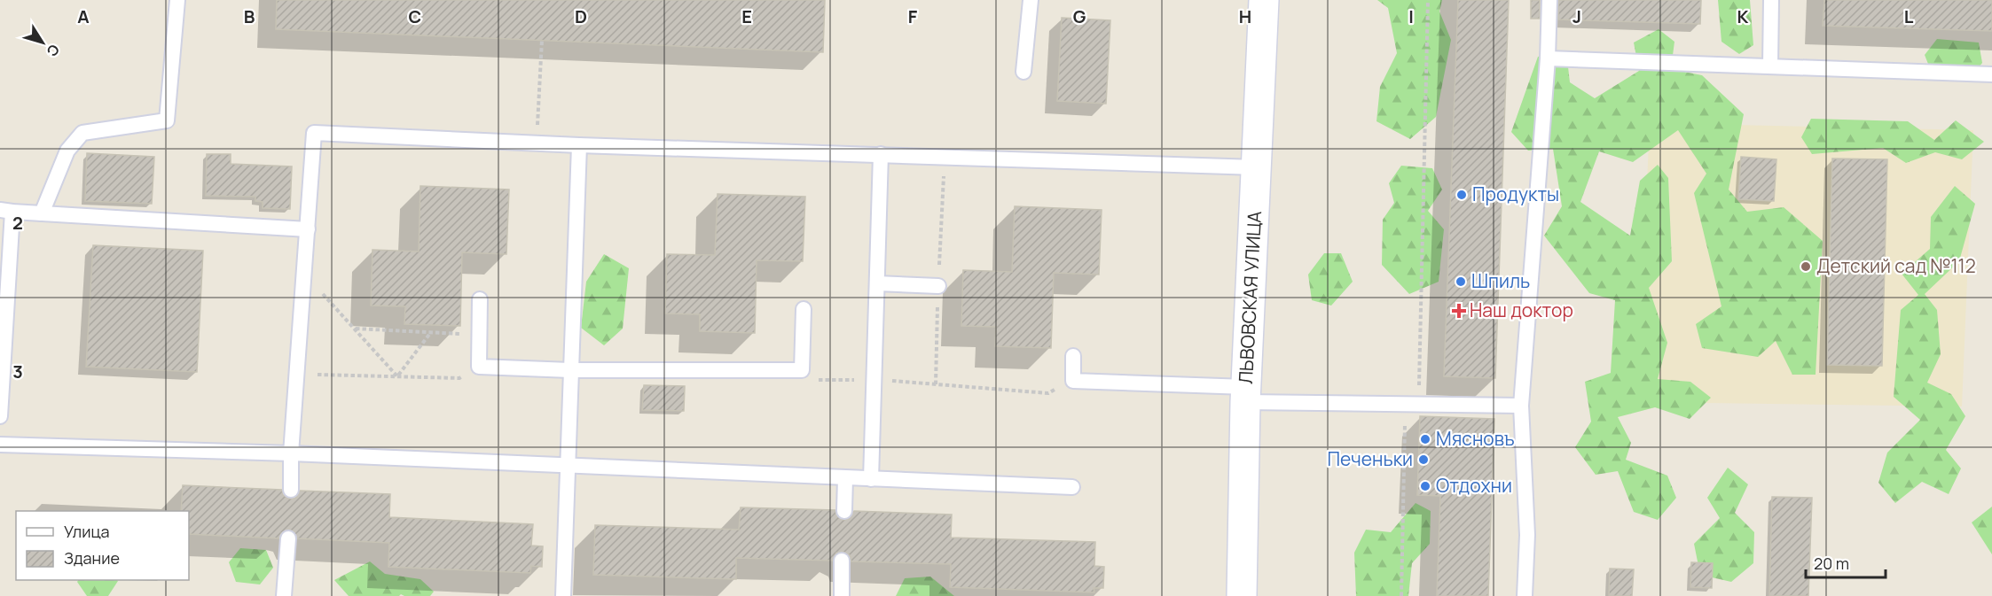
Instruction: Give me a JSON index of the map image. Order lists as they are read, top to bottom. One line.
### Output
{"streets":{"main road":["ЛЬВОВСКАЯ УЛИЦА"]},"places":{"other":["Продукты","Детский сад №112","Шпиль","Мясновъ","Печеньки","Отдохни"],"health":["Наш доктор"]},"legend":["Улица","Здание"],"scale_bar":"20 m","north":"bottom right","grid":{"columns":["A","B","C","D","E","F","G","H","I","J","K","L"],"rows":["2","3"]}}
